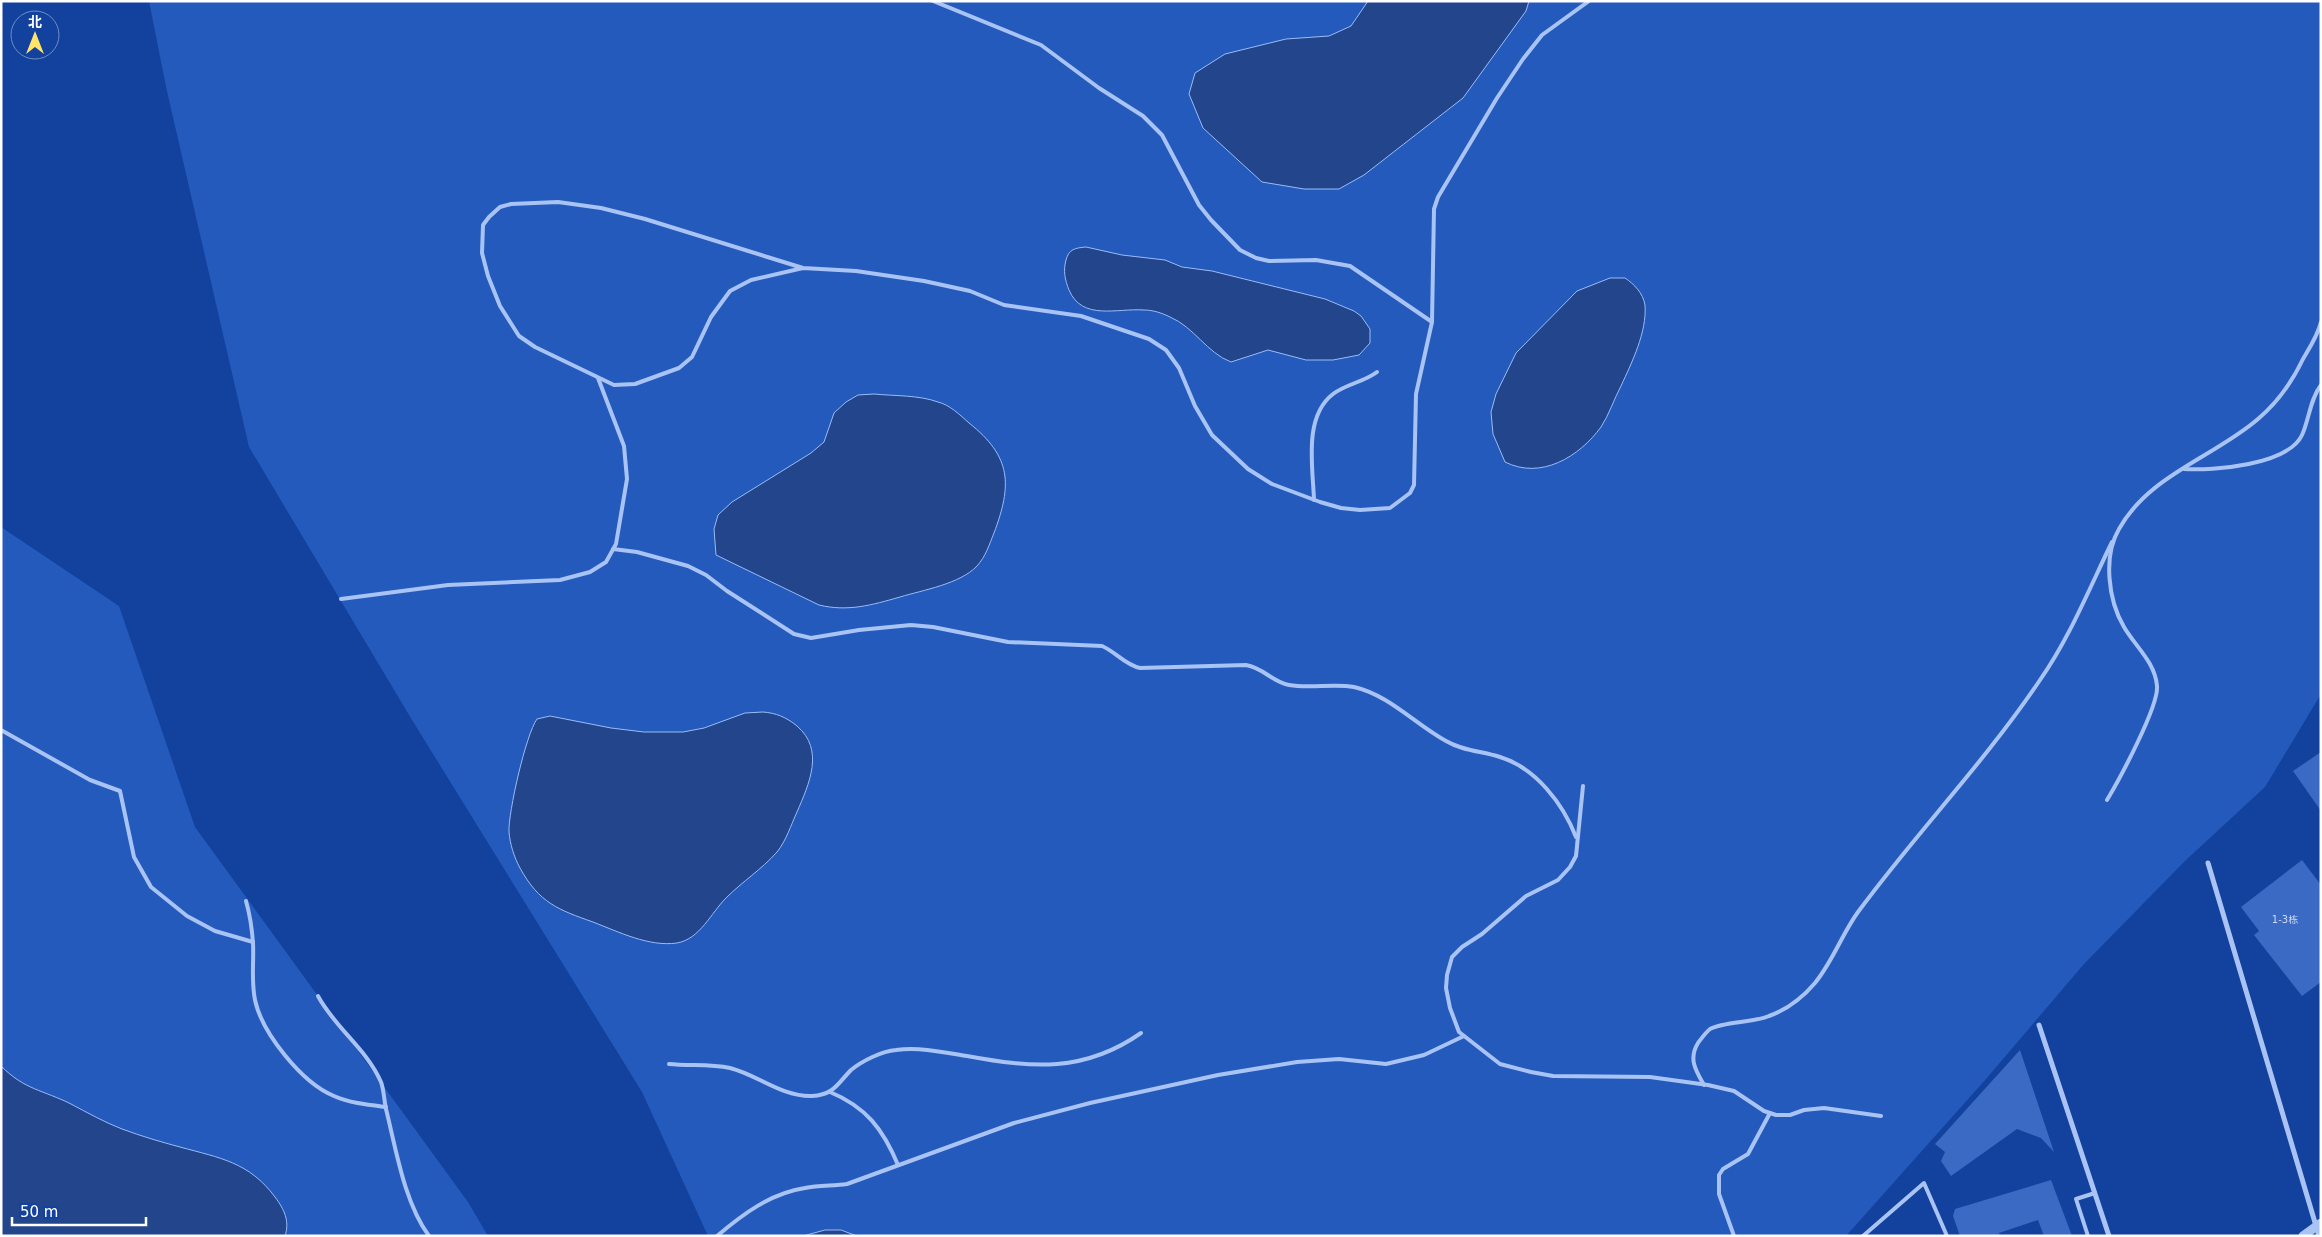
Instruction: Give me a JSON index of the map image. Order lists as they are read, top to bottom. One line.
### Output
{"house_numbers":["1-3栋"],"scale_bar":"50 m","north":"top"}
